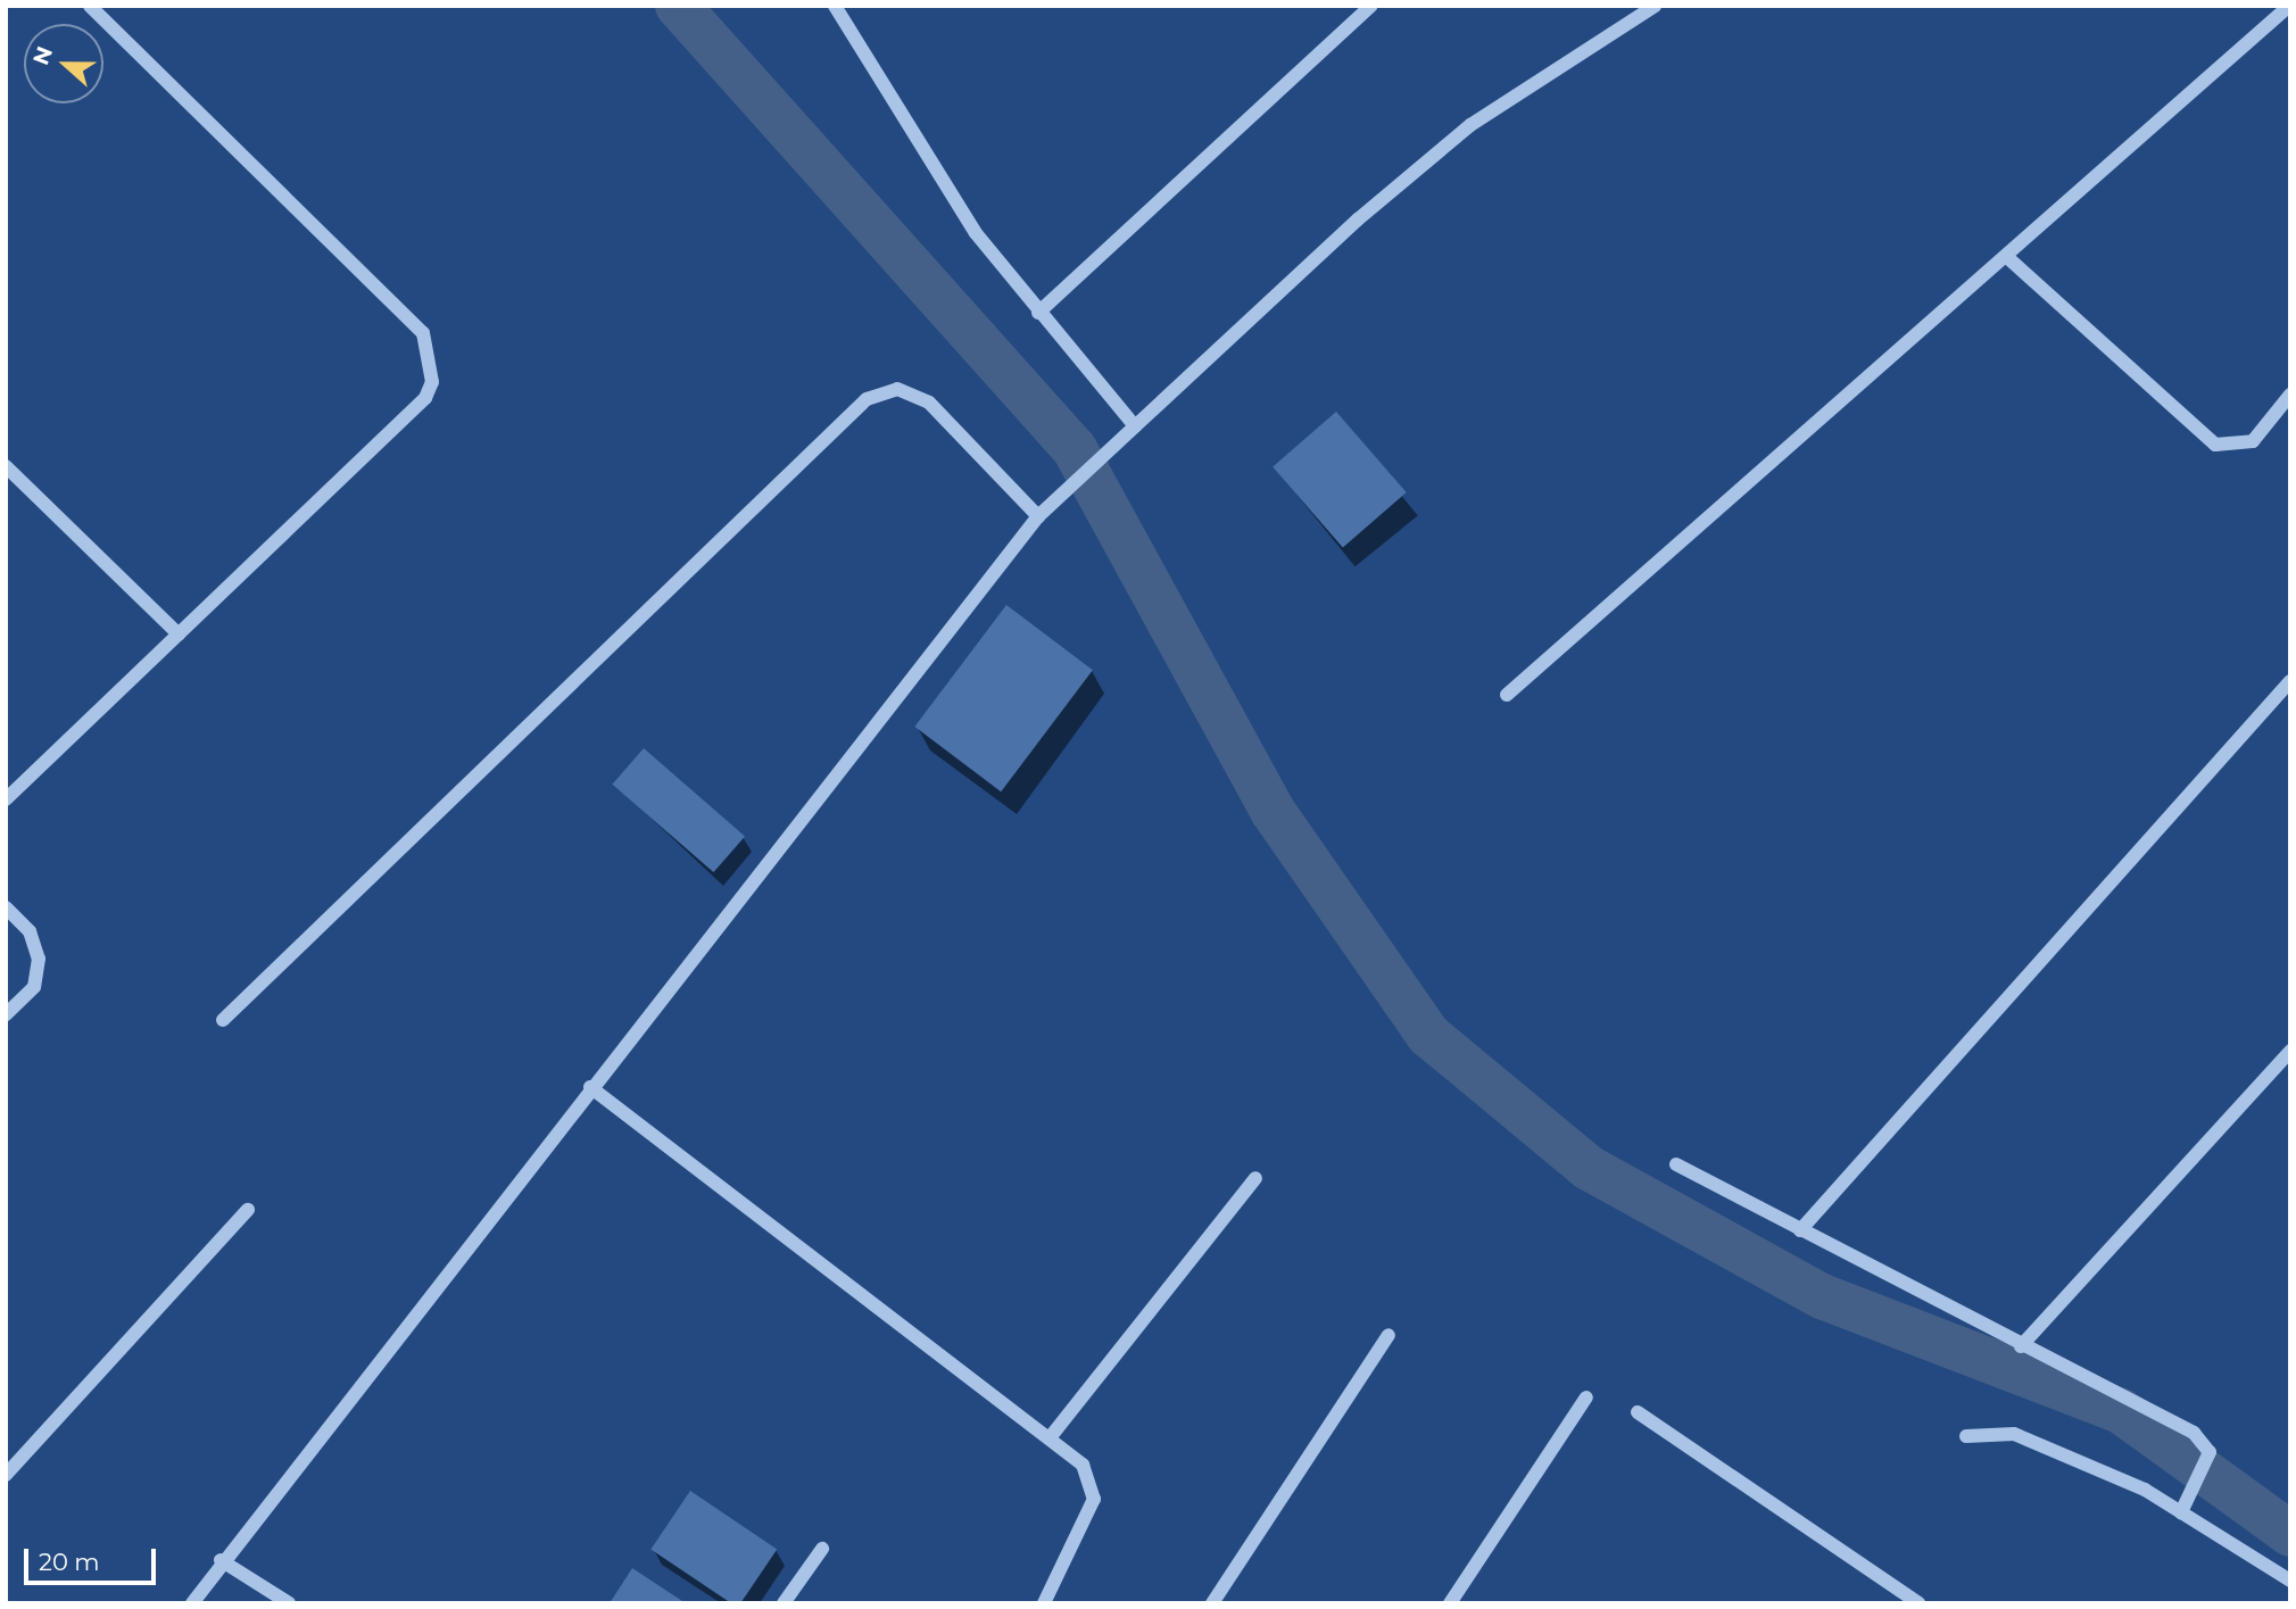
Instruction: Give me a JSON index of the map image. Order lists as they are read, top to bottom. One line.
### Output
{"scale_bar":"20 m","north":"left"}
